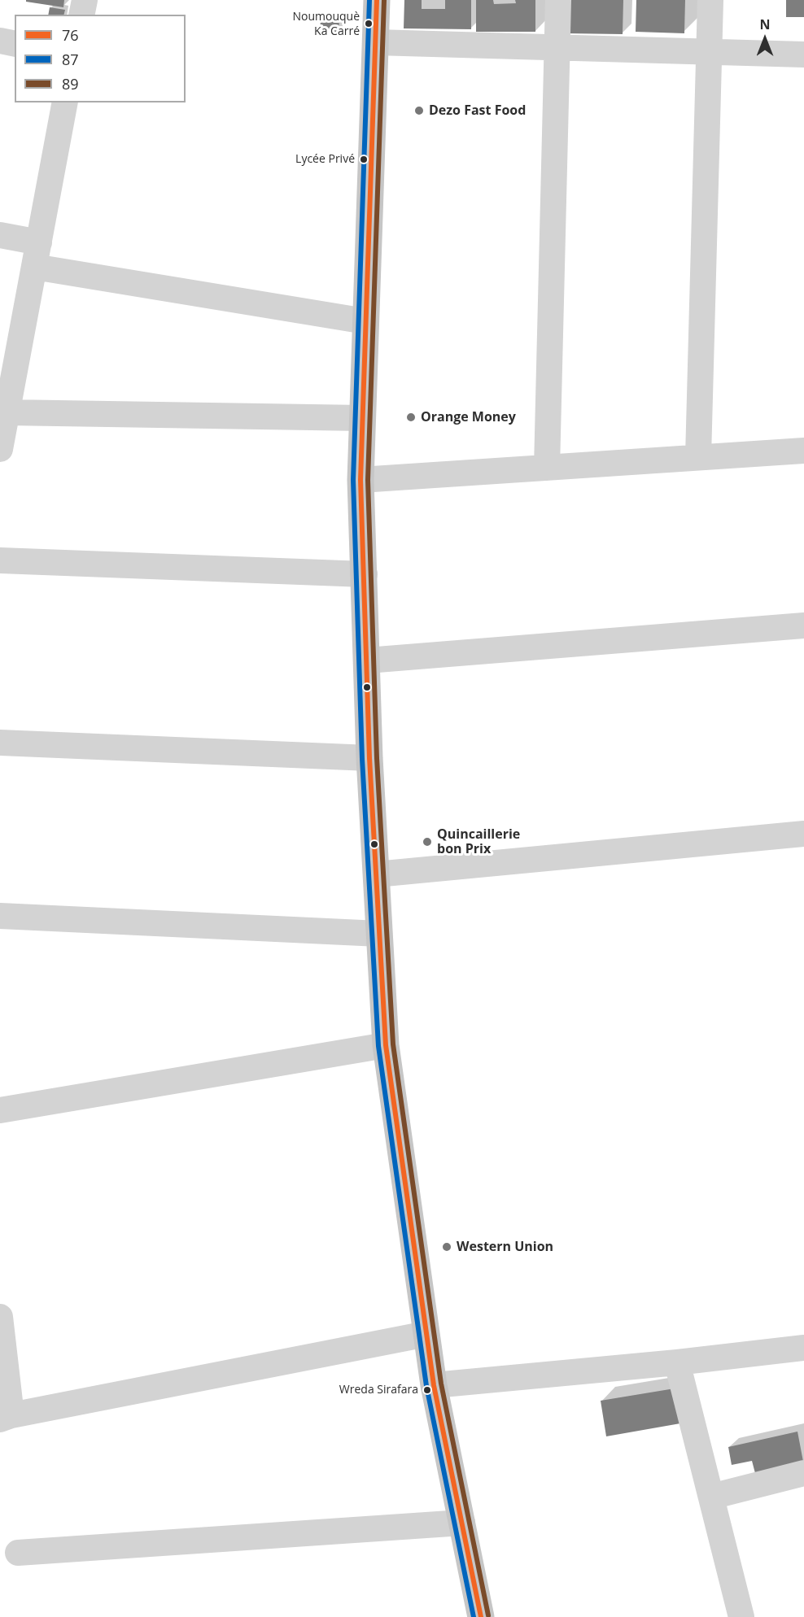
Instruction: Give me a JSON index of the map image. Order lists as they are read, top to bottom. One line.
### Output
{"places":["Noumouquè Ka Carré","Dezo Fast Food","Lycée Privé","Orange Money","Quincaillerie bon Prix","Western Union","Wreda Sirafara"],"lines":["transit line 76","transit line 87","transit line 89"],"legend":["76","87","89"],"north":"top"}
